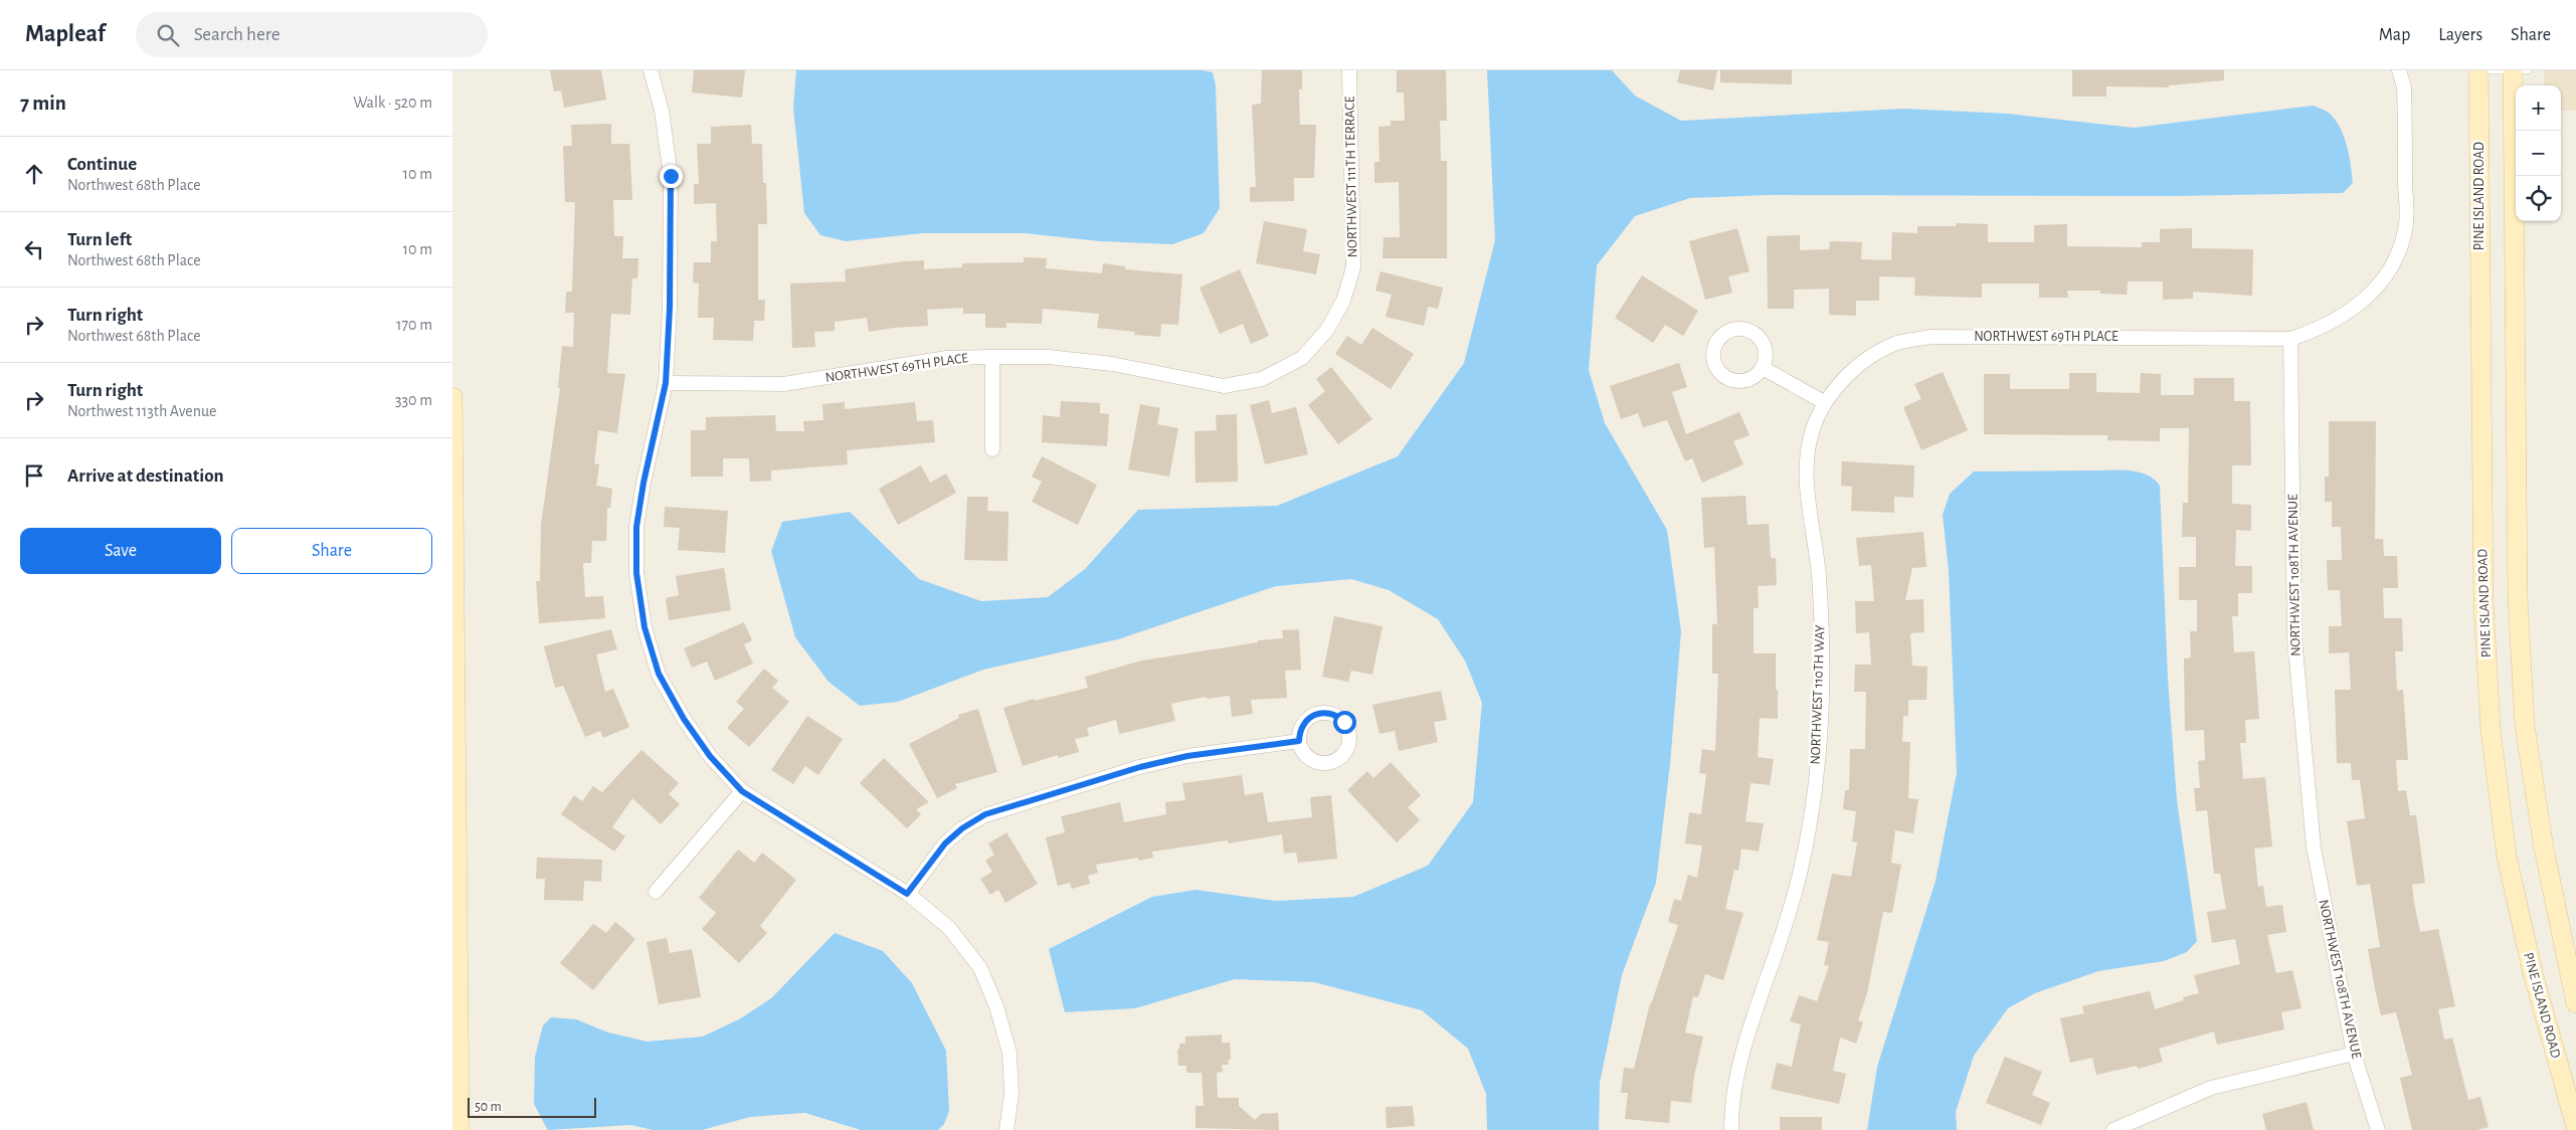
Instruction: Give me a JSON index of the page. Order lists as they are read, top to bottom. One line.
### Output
{"streets":{"main road":["PINE ISLAND ROAD"],"street":["NORTHWEST 111TH TERRACE","NORTHWEST 69TH PLACE","NORTHWEST 108TH AVENUE","NORTHWEST 110TH WAY"]},"crossings":[["NORTHWEST 111TH TERRACE","NORTHWEST 69TH PLACE"],["NORTHWEST 69TH PLACE","NORTHWEST 108TH AVENUE"],["NORTHWEST 69TH PLACE","NORTHWEST 110TH WAY"]],"scale_bar":"50 m","page":{"header":"Mapleaf","search":"Search here","nav":["Map","Layers","Share"],"heading":["7 min","Walk · 520 m"],"map_buttons":["+","−"],"list":[["Continue","Northwest 68th Place","10 m"],["Turn left","Northwest 68th Place","10 m"],["Turn right","Northwest 68th Place","170 m"],["Turn right","Northwest 113th Avenue","330 m"],"Arrive at destination"],"buttons":["Save","Share"],"scale":"50 m"}}
